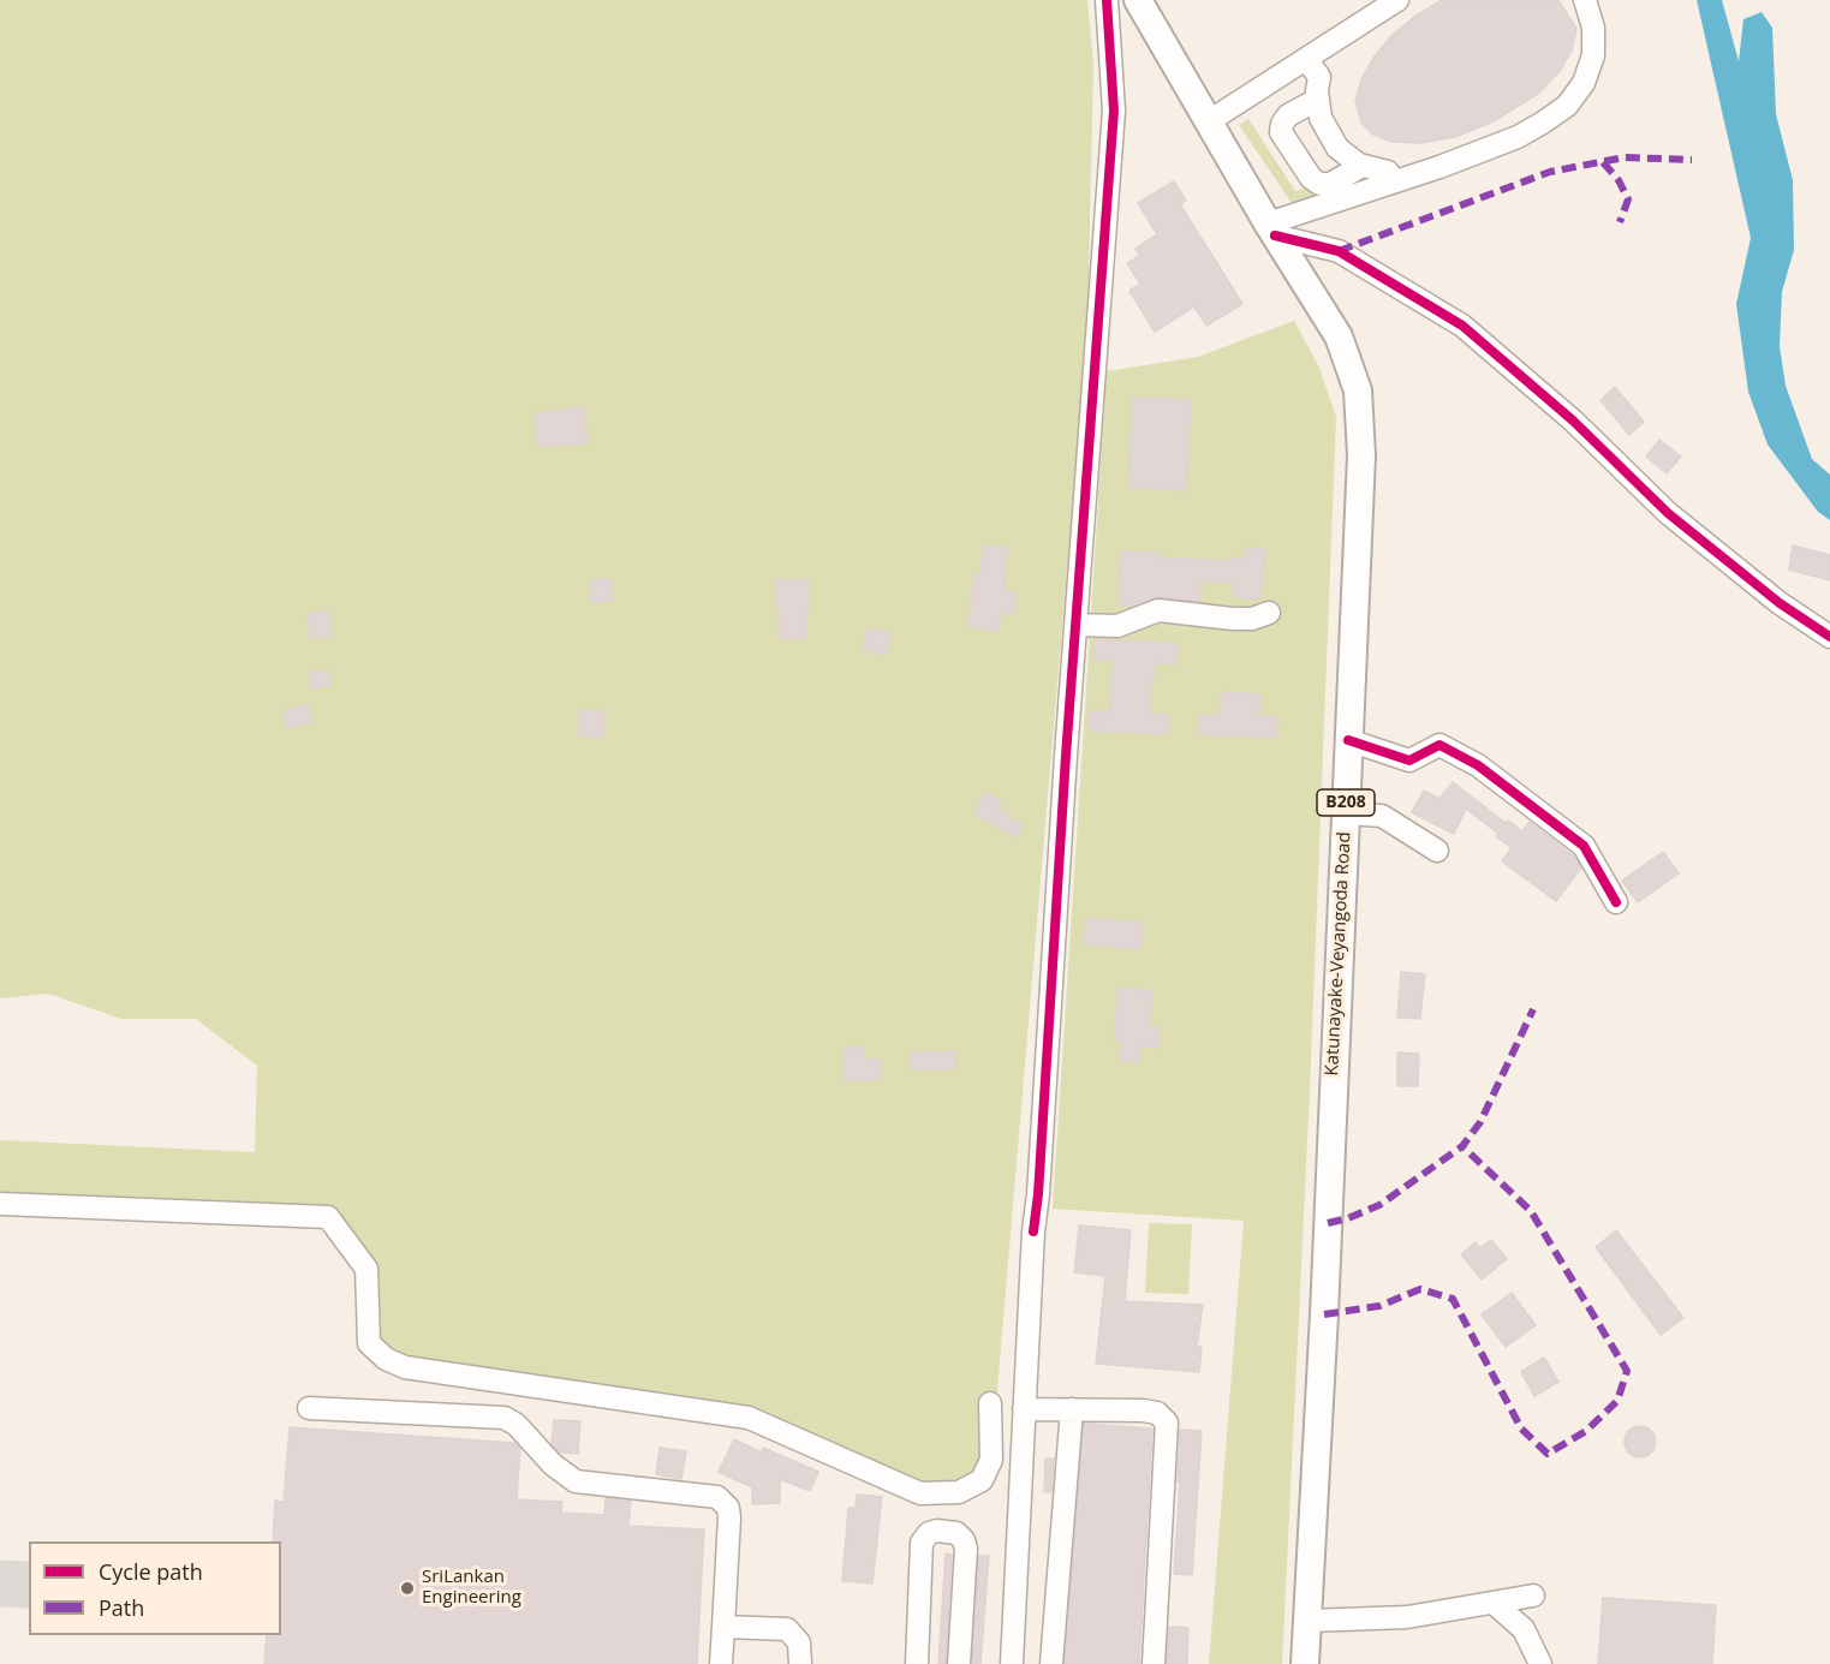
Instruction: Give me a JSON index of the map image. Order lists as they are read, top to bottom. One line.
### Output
{"streets":{"main road":["B208","Katunayake-Veyangoda Road"]},"places":["SriLankan Engineering"],"legend":["Cycle path","Path"]}
